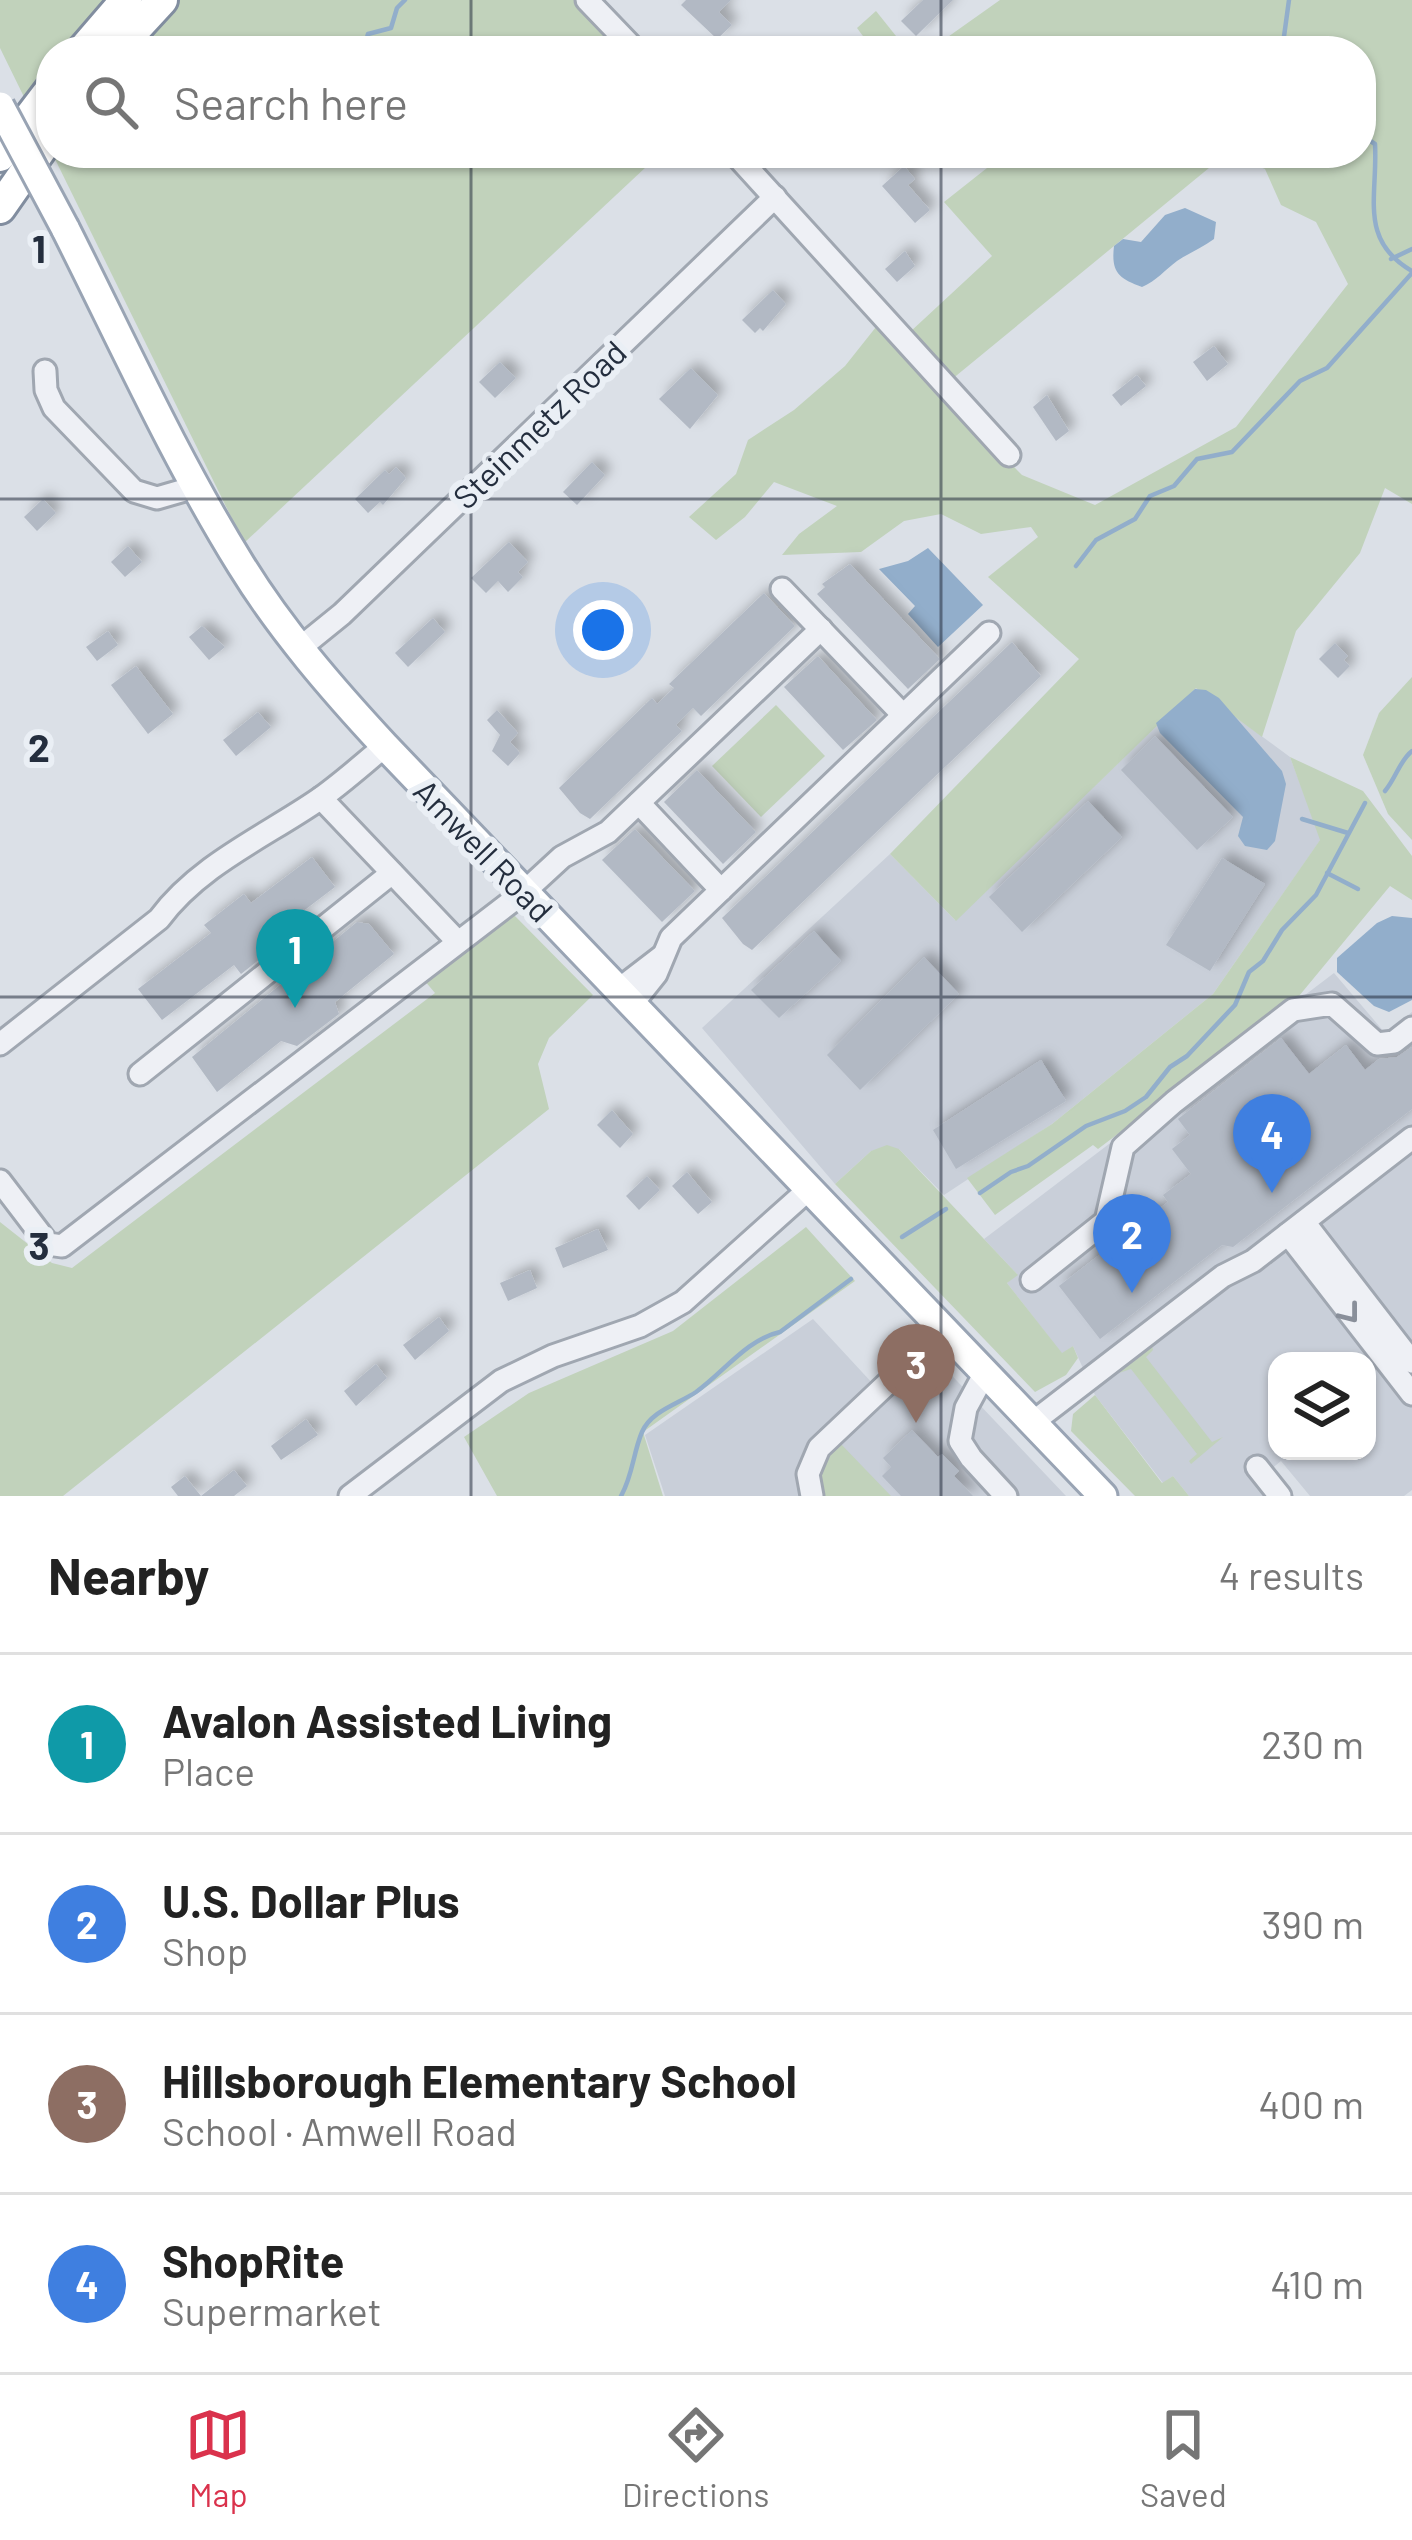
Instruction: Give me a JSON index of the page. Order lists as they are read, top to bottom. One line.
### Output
{"streets":{"main road":["Amwell Road"],"street":["Steinmetz Road"]},"crossings":[["Steinmetz Road","Amwell Road"]],"page":{"search":"Search here","pins":["1","4","2","3"],"heading":["Nearby","4 results"],"list":[{"mark":"1","name":"Avalon Assisted Living","note":"Place","value":"230 m"},{"mark":"2","name":"U.S. Dollar Plus","note":"Shop","value":"390 m"},{"mark":"3","name":"Hillsborough Elementary School","note":"School · Amwell Road","value":"400 m"},{"mark":"4","name":"ShopRite","note":"Supermarket","value":"410 m"}],"nav":["Map","Directions","Saved"]},"grid":{"rows":["1","2","3"]}}
